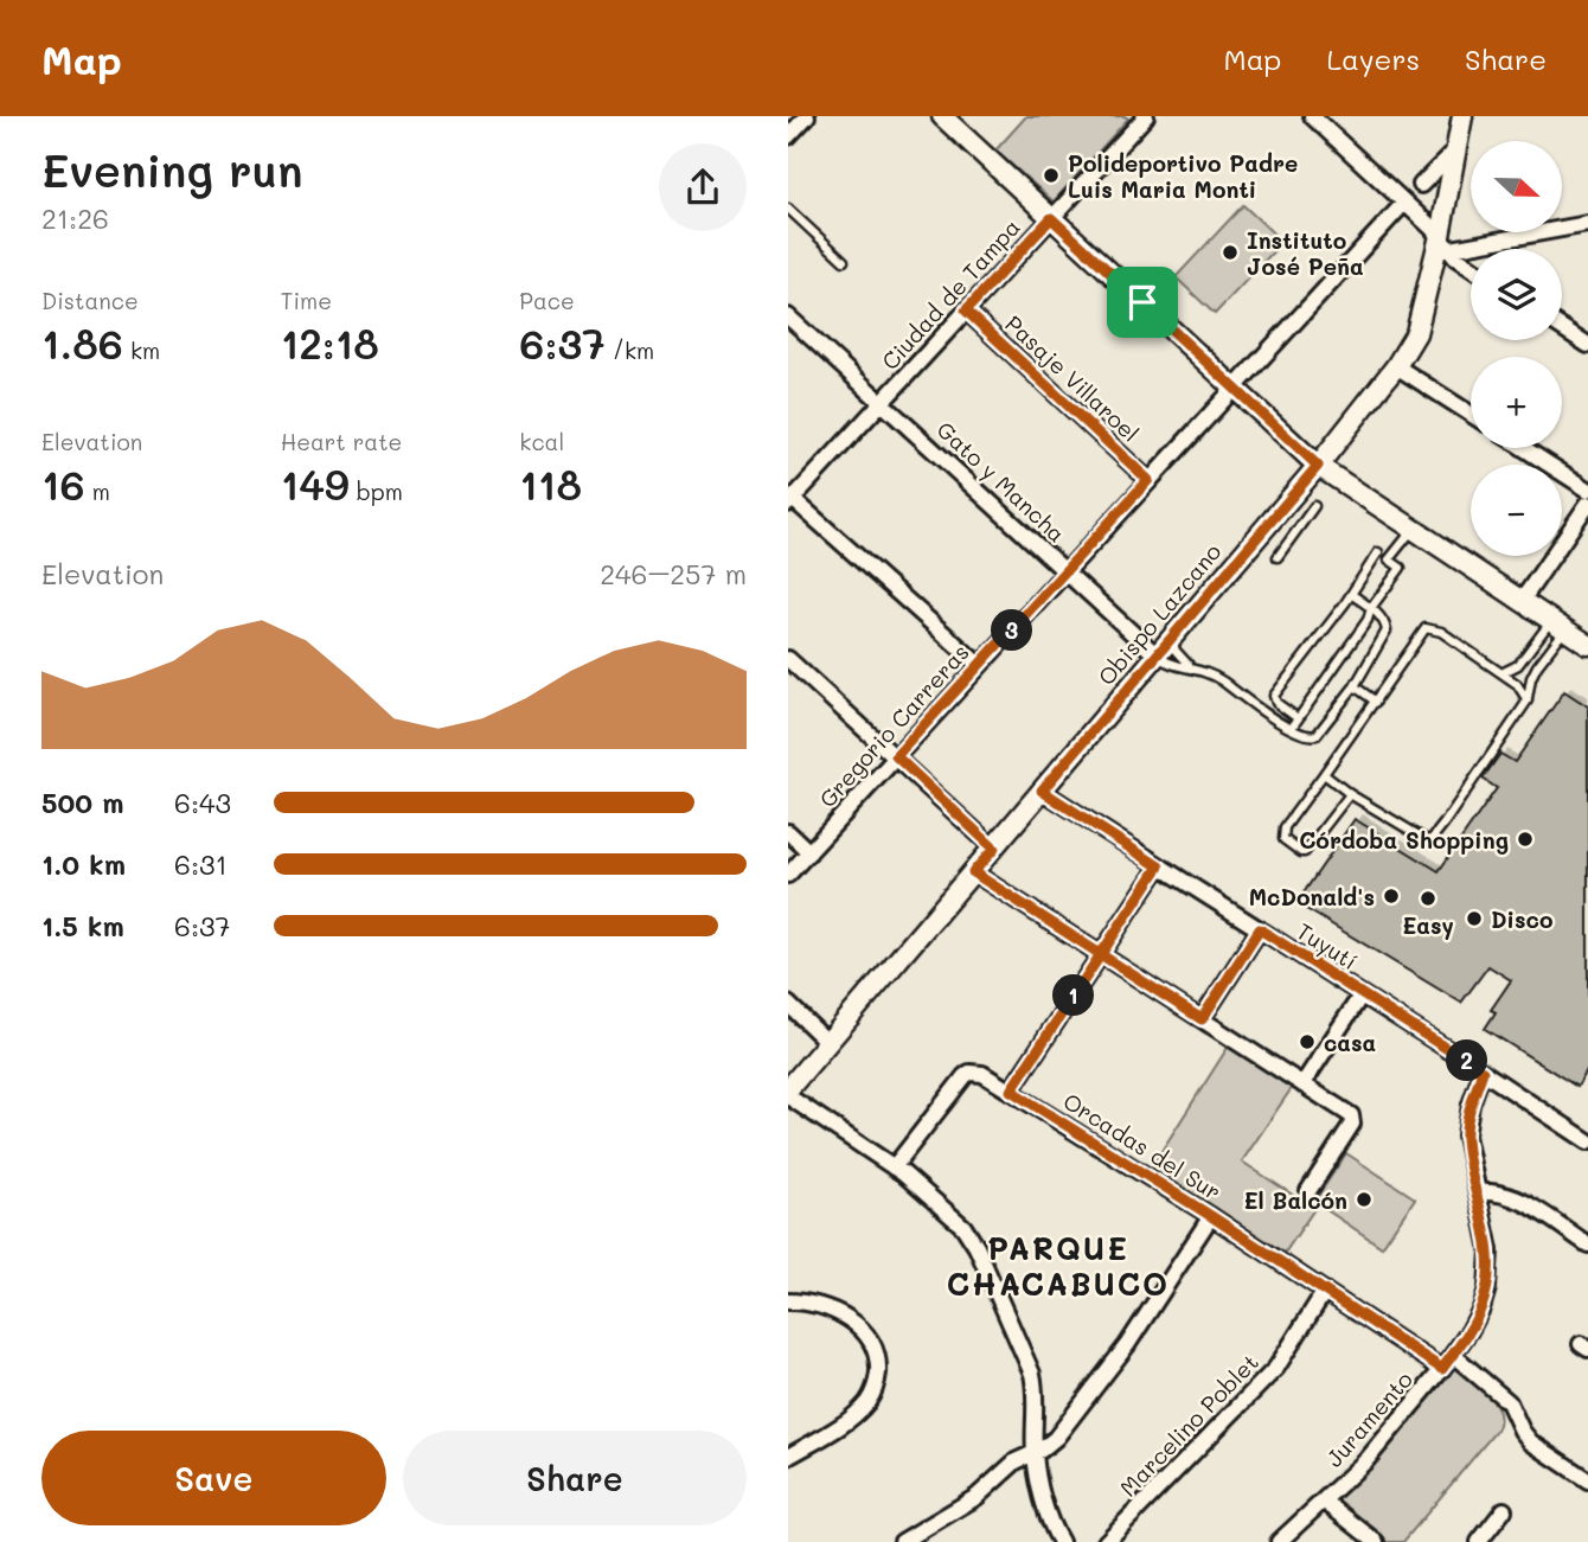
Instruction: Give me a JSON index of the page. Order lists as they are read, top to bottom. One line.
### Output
{"streets":{"main road":["Obispo Lazcano"],"street":["Ciudad de Tampa","Pasaje Villaroel","Gato y Mancha","Gregorio Carreras","Tuyutí","Orcadas del Sur","Juramento","Marcelino Poblet"]},"crossings":[["Ciudad de Tampa","Pasaje Villaroel"],["Ciudad de Tampa","Gato y Mancha"],["Pasaje Villaroel","Gregorio Carreras"],["Gato y Mancha","Obispo Lazcano"],["Gato y Mancha","Gregorio Carreras"],["Obispo Lazcano","Tuyutí"],["Tuyutí","Juramento"],["Orcadas del Sur","Juramento"],["Orcadas del Sur","Marcelino Poblet"]],"districts":["PARQUE CHACABUCO"],"places":["Polideportivo Padre Luis Maria Monti","Instituto José Peña","Córdoba Shopping","McDonald's","Easy","Disco","casa","El Balcón"],"north":"right","page":{"header":"Map","nav":["Map","Layers","Share"],"heading":["Evening run","21:26"],"map_buttons":["+","−"],"stats":[["Distance","1.86 km"],["Time","12:18"],["Pace","6:37 /km"],["Elevation","16 m"],["Heart rate","149 bpm"],["kcal","118"]],"chart":["Elevation","246–257 m"],"pins":["3","1","2"],"list":[{"name":"500 m","note":"6:43"},{"name":"1.0 km","note":"6:31"},{"name":"1.5 km","note":"6:37"}],"buttons":["Save","Share"]}}
